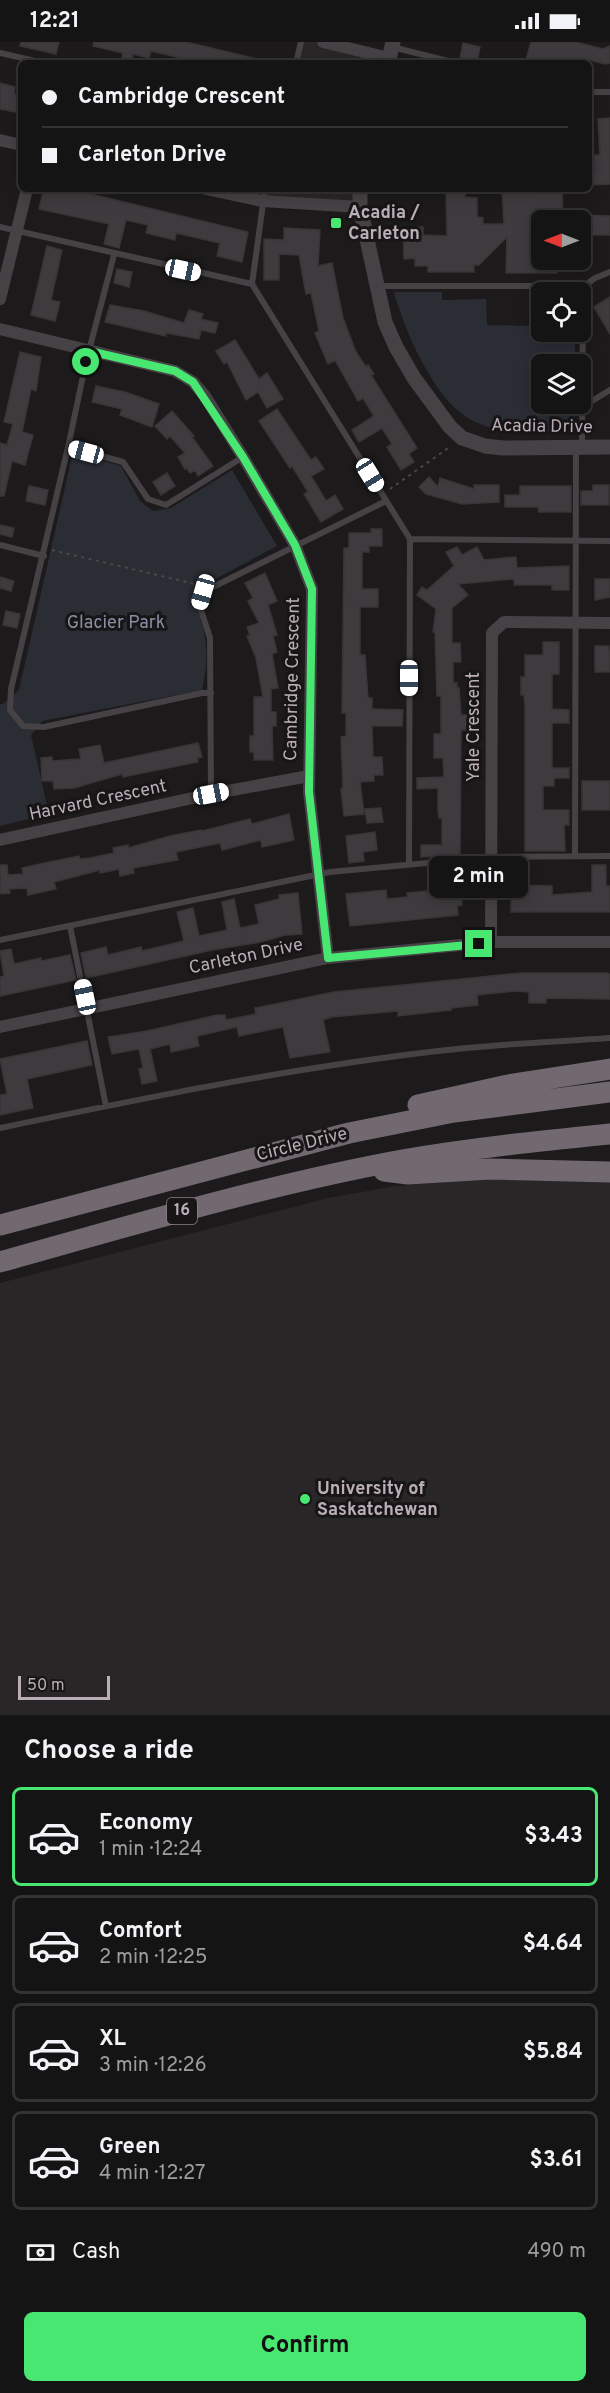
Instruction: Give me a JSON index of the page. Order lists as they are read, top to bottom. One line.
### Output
{"streets":{"highway":["Circle Drive","16"],"street":["Acadia Drive","Cambridge Crescent","Yale Crescent","Harvard Crescent","Carleton Drive"]},"crossings":[["Cambridge Crescent","Harvard Crescent"],["Cambridge Crescent","Carleton Drive"],["Yale Crescent","Carleton Drive"]],"parks":["Glacier Park"],"places":{"transit":["Acadia / Carleton"],"other":["University of Saskatchewan"]},"scale_bar":"50 m","north":"left","page":{"status":"12:21","banner":["Cambridge Crescent","Carleton Drive"],"bubble":"2 min","scale":"50 m","heading":"Choose a ride","list":[{"name":"Economy","note":"1 min · 12:24","value":"$3.43"},{"name":"Comfort","note":"2 min · 12:25","value":"$4.64"},{"name":"XL","note":"3 min · 12:26","value":"$5.84"},{"name":"Green","note":"4 min · 12:27","value":"$3.61"}],"pay":["Cash","490 m"],"buttons":"Confirm"}}
